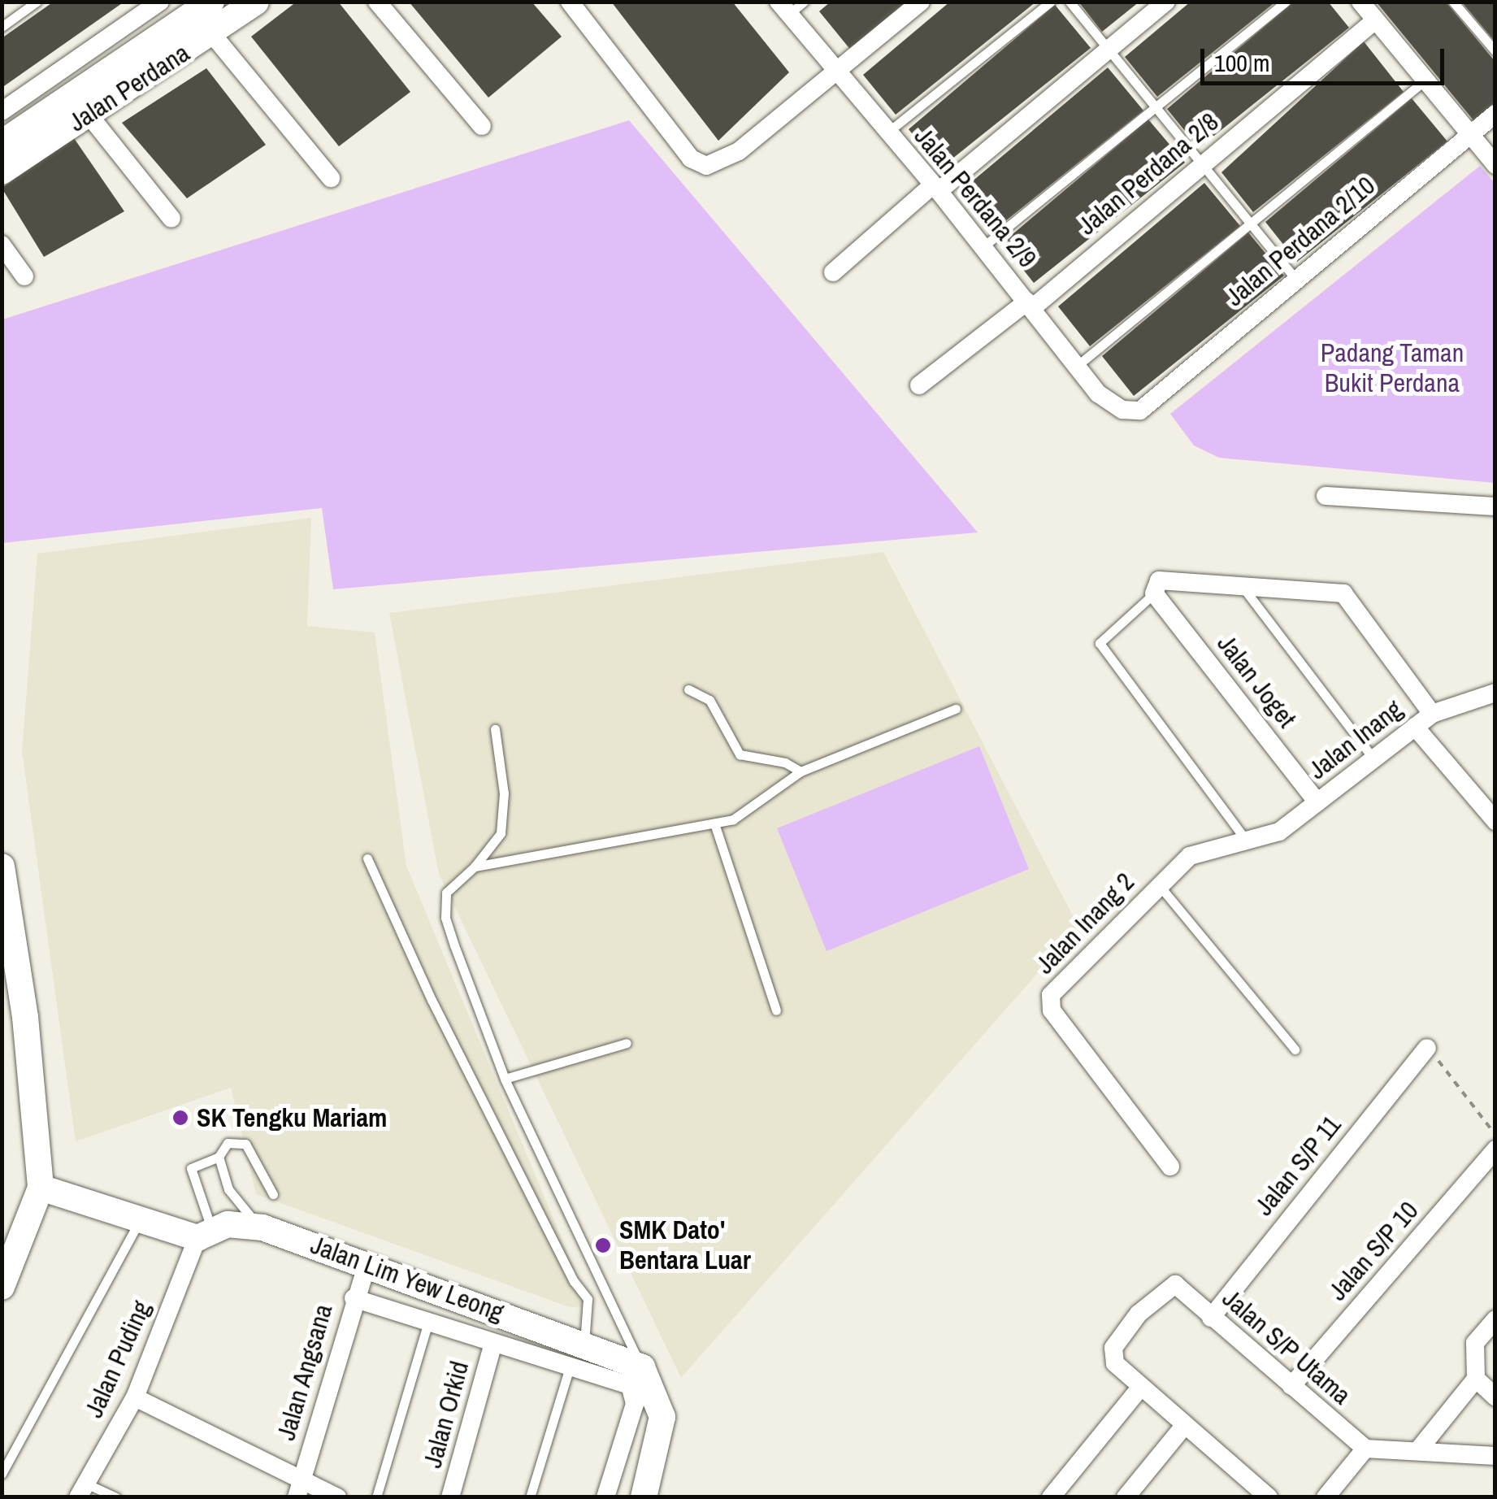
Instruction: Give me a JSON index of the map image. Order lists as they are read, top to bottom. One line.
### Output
{"streets":{"street":["Jalan Perdana","Jalan Perdana 2/8","Jalan Perdana 2/9","Jalan Perdana 2/10","Jalan Joget","Jalan Inang","Jalan Inang 2","Jalan S/P 11","Jalan S/P 10","Jalan Lim Yew Leong","Jalan S/P Utama","Jalan Puding","Jalan Angsana","Jalan Orkid"]},"crossings":[["Jalan Perdana 2/8","Jalan Perdana 2/9"],["Jalan Perdana 2/9","Jalan Perdana 2/10"],["Jalan Joget","Jalan Inang"],["Jalan Inang","Jalan Inang 2"],["Jalan S/P 11","Jalan S/P Utama"],["Jalan S/P 10","Jalan S/P Utama"],["Jalan Lim Yew Leong","Jalan Puding"],["Jalan Lim Yew Leong","Jalan Angsana"]],"parks":["Padang Taman Bukit Perdana"],"places":["SK Tengku Mariam","SMK Dato' Bentara Luar"],"scale_bar":"100 m"}
